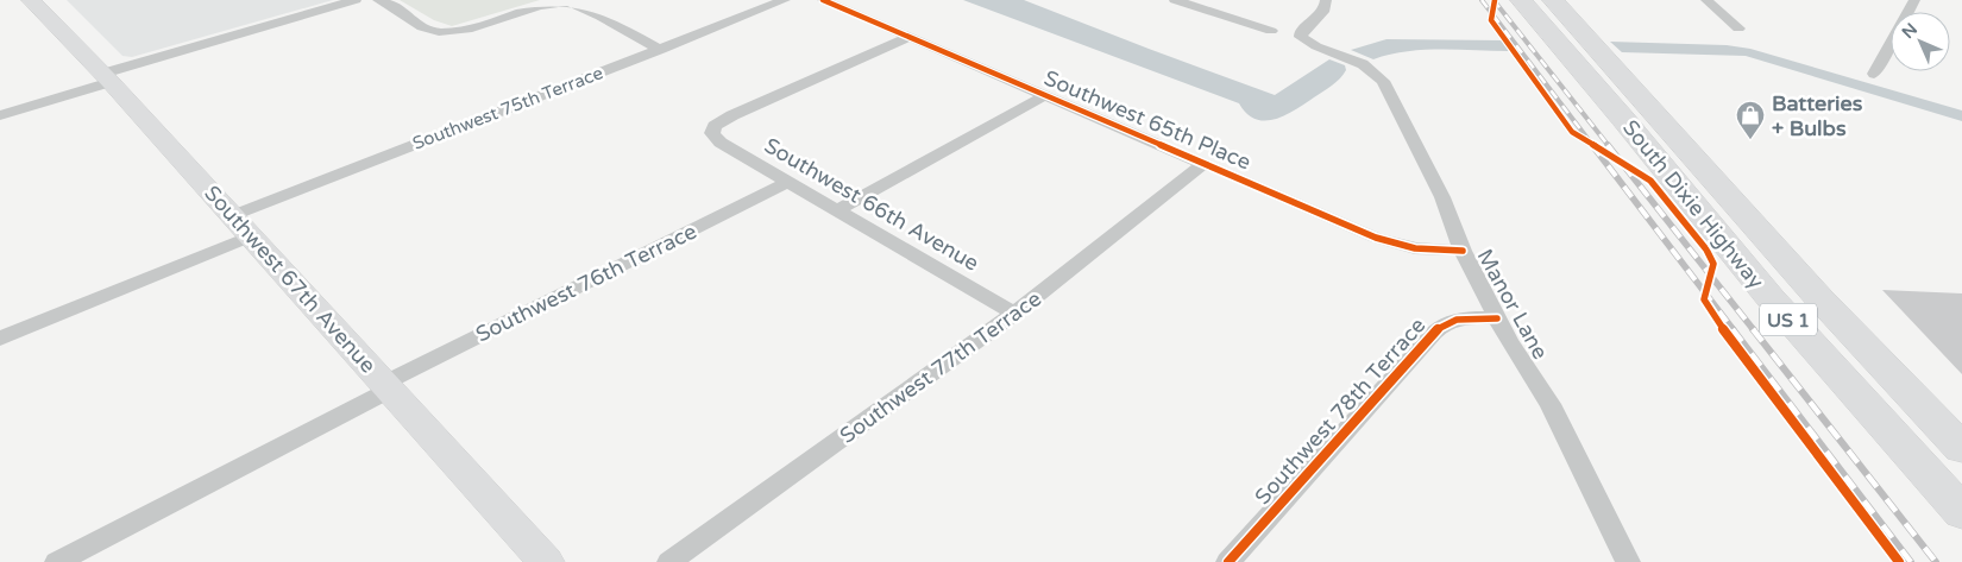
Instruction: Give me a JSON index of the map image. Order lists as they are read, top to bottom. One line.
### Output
{"streets":{"highway":["South Dixie Highway","US 1"],"main road":["Southwest 67th Avenue"],"street":["Southwest 75th Terrace","Southwest 65th Place","Southwest 66th Avenue","Southwest 76th Terrace","Manor Lane","Southwest 77th Terrace","Southwest 78th Terrace"]},"crossings":[["Southwest 75th Terrace","Southwest 67th Avenue"],["Southwest 65th Place","Southwest 66th Avenue"],["Southwest 65th Place","Manor Lane"],["Southwest 65th Place","Southwest 77th Terrace"],["Southwest 66th Avenue","Southwest 76th Terrace"],["Southwest 66th Avenue","Southwest 77th Terrace"],["Southwest 67th Avenue","Southwest 76th Terrace"],["Manor Lane","Southwest 78th Terrace"]],"places":{"shop":["Batteries + Bulbs"]},"north":"top left"}
